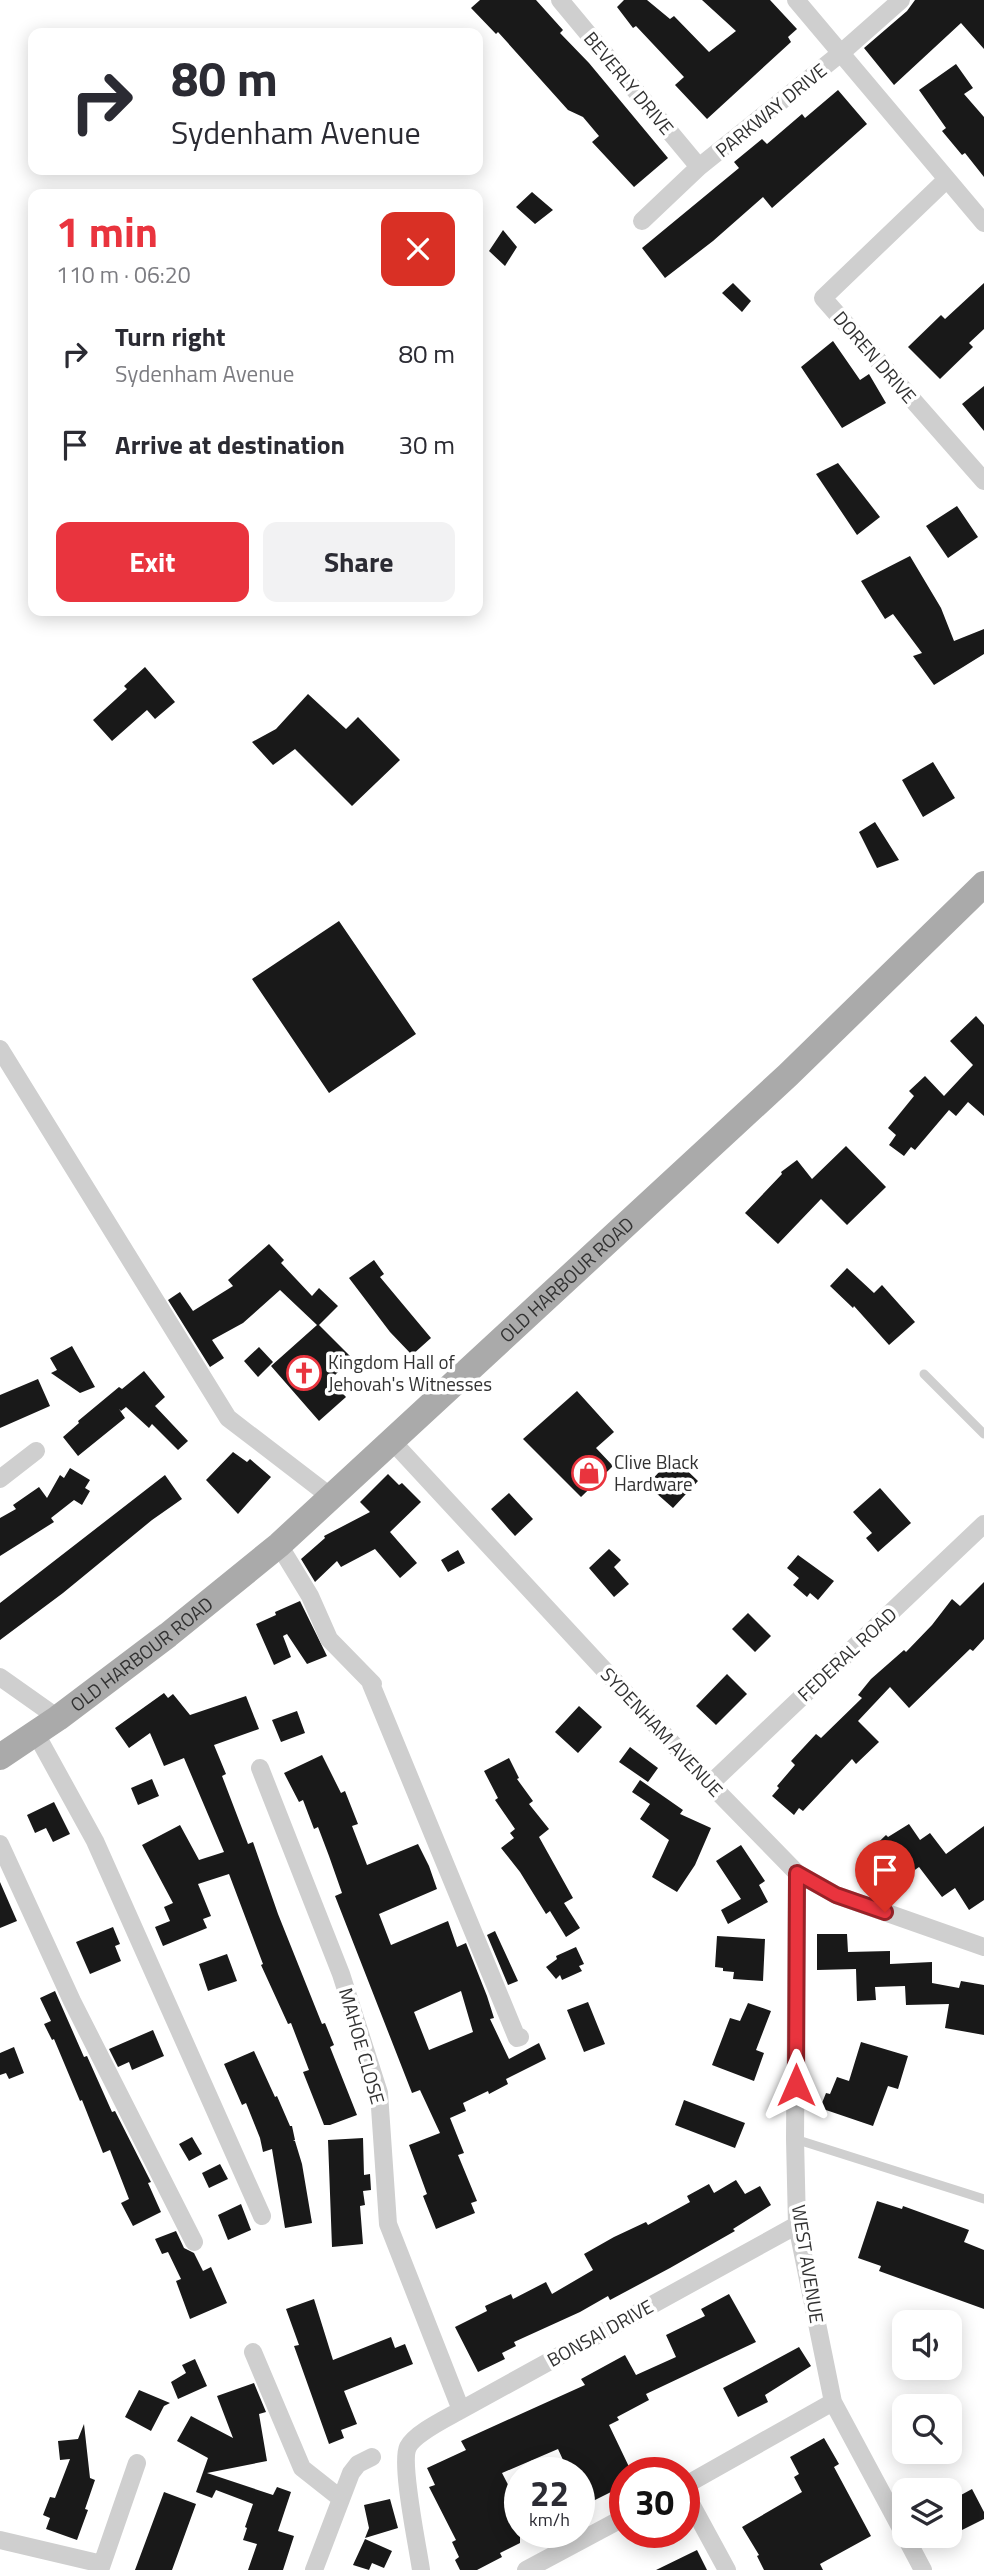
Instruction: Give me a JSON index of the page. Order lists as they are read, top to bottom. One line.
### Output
{"streets":{"main road":["OLD HARBOUR ROAD"],"street":["BEVERLY DRIVE","PARKWAY DRIVE","DOREN DRIVE","FEDERAL ROAD","SYDENHAM AVENUE","MAHOE CLOSE","WEST AVENUE","BONSAI DRIVE"]},"crossings":[["BEVERLY DRIVE","PARKWAY DRIVE"],["OLD HARBOUR ROAD","SYDENHAM AVENUE"],["FEDERAL ROAD","SYDENHAM AVENUE"],["SYDENHAM AVENUE","WEST AVENUE"],["MAHOE CLOSE","BONSAI DRIVE"],["WEST AVENUE","BONSAI DRIVE"]],"places":{"church":["Kingdom Hall of Jehovah's Witnesses"],"shop":["Clive Black Hardware"]},"page":{"turn":["80 m","Sydenham Avenue"],"heading":["1 min","110 m · 06:20"],"list":[{"name":"Turn right","note":"Sydenham Avenue","value":"80 m"},{"name":"Arrive at destination","value":"30 m"}],"buttons":["Exit","Share"],"speed":"22 km/h","limit":"30"}}
